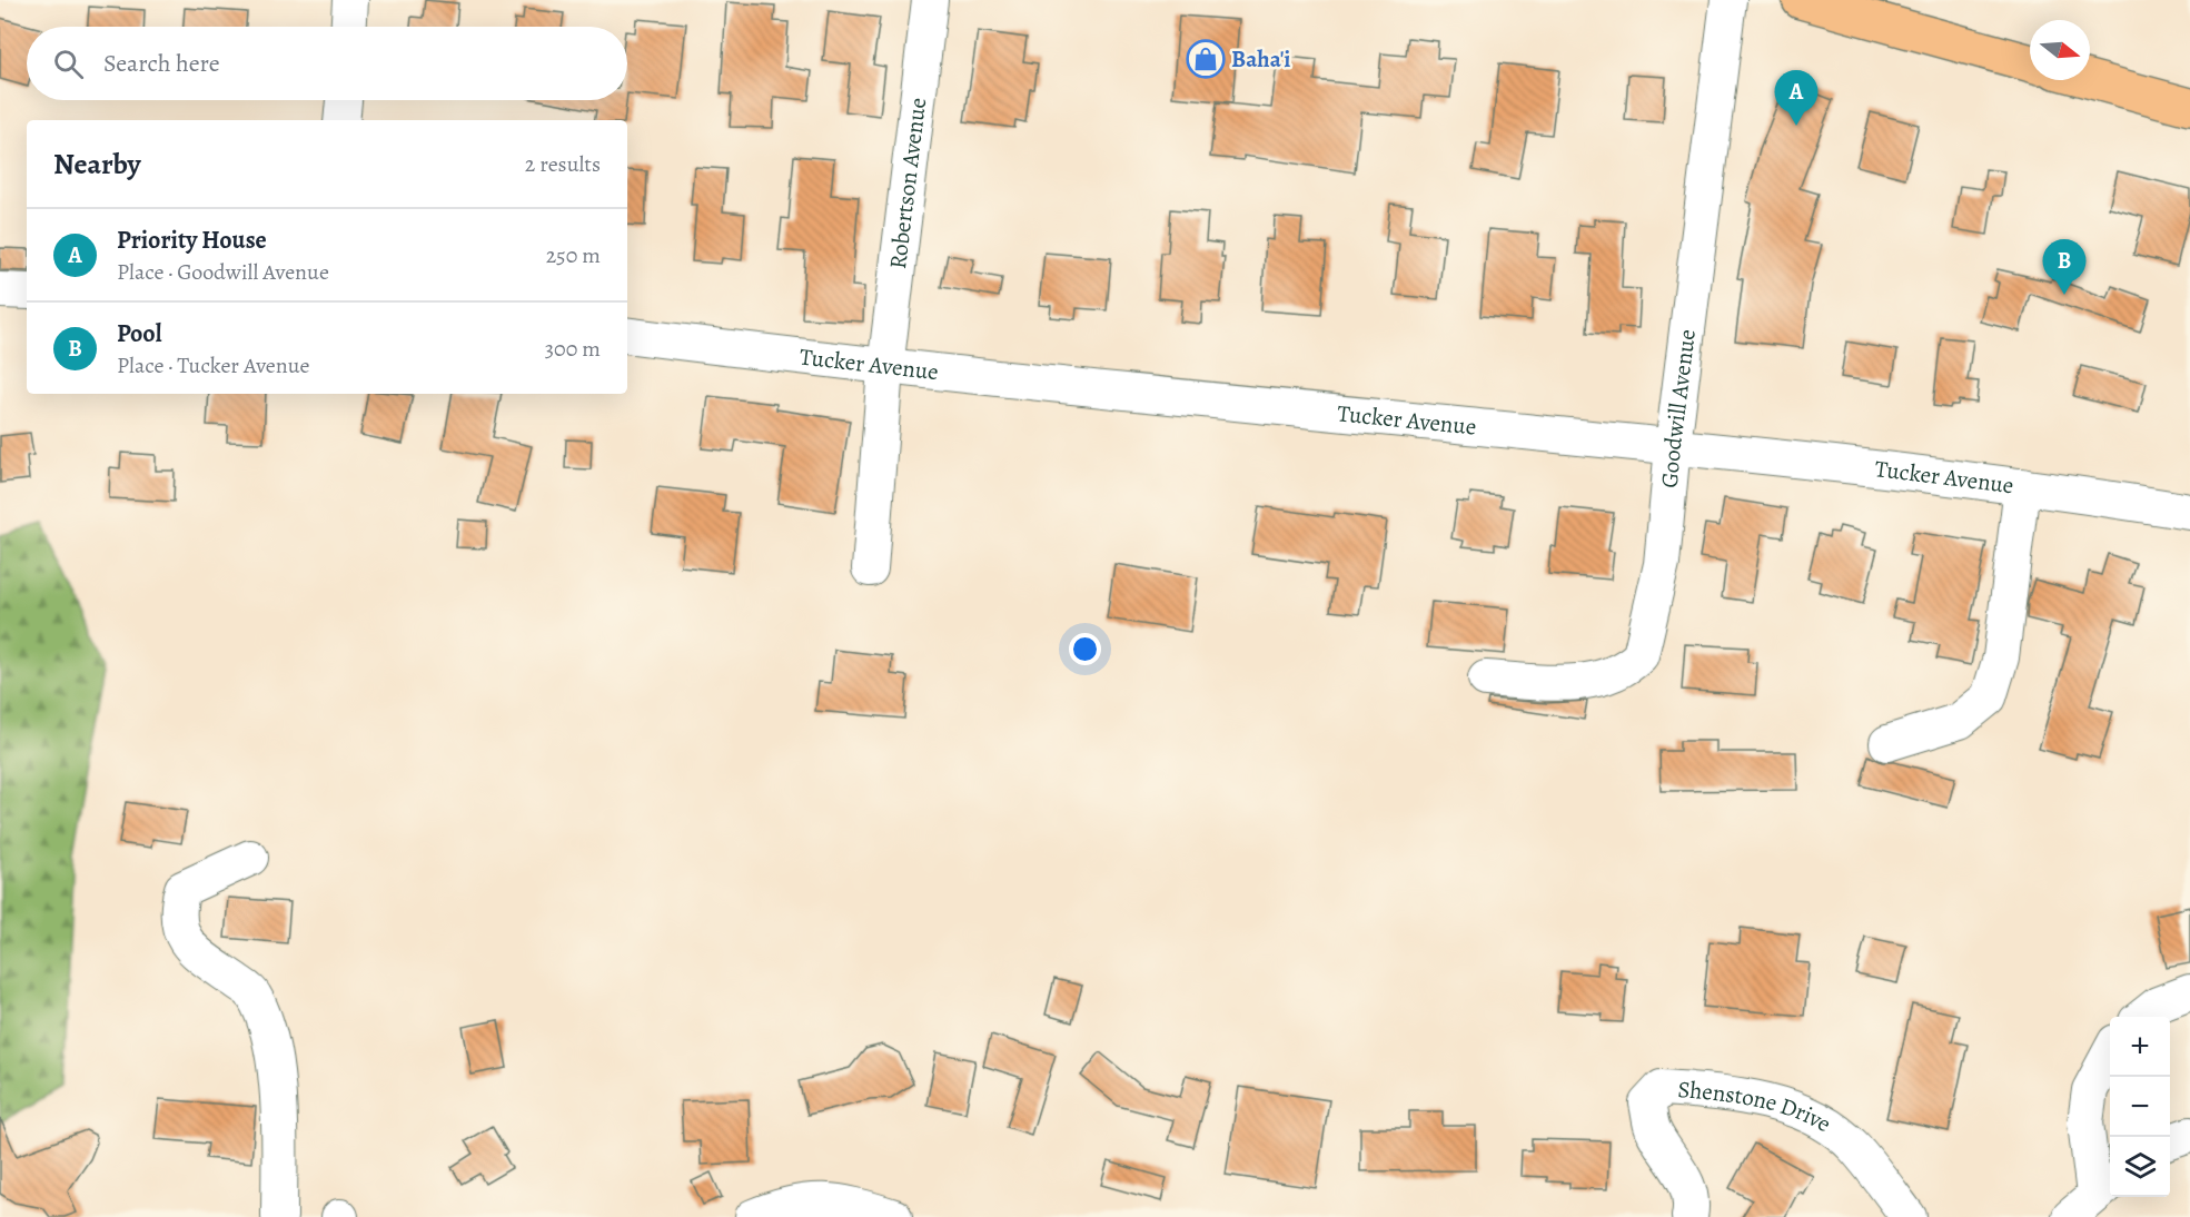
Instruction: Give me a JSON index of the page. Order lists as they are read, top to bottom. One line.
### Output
{"streets":{"street":["Robertson Avenue","Tucker Avenue","Goodwill Avenue","Shenstone Drive"]},"crossings":[["Robertson Avenue","Tucker Avenue"],["Tucker Avenue","Goodwill Avenue"]],"places":{"shop":["Baha'i"]},"north":"right","page":{"search":"Search here","pins":["A","B"],"heading":["Nearby","2 results"],"list":[{"mark":"A","name":"Priority House","note":"Place · Goodwill Avenue","value":"250 m"},{"mark":"B","name":"Pool","note":"Place · Tucker Avenue","value":"300 m"}],"map_buttons":["+","−"]}}
